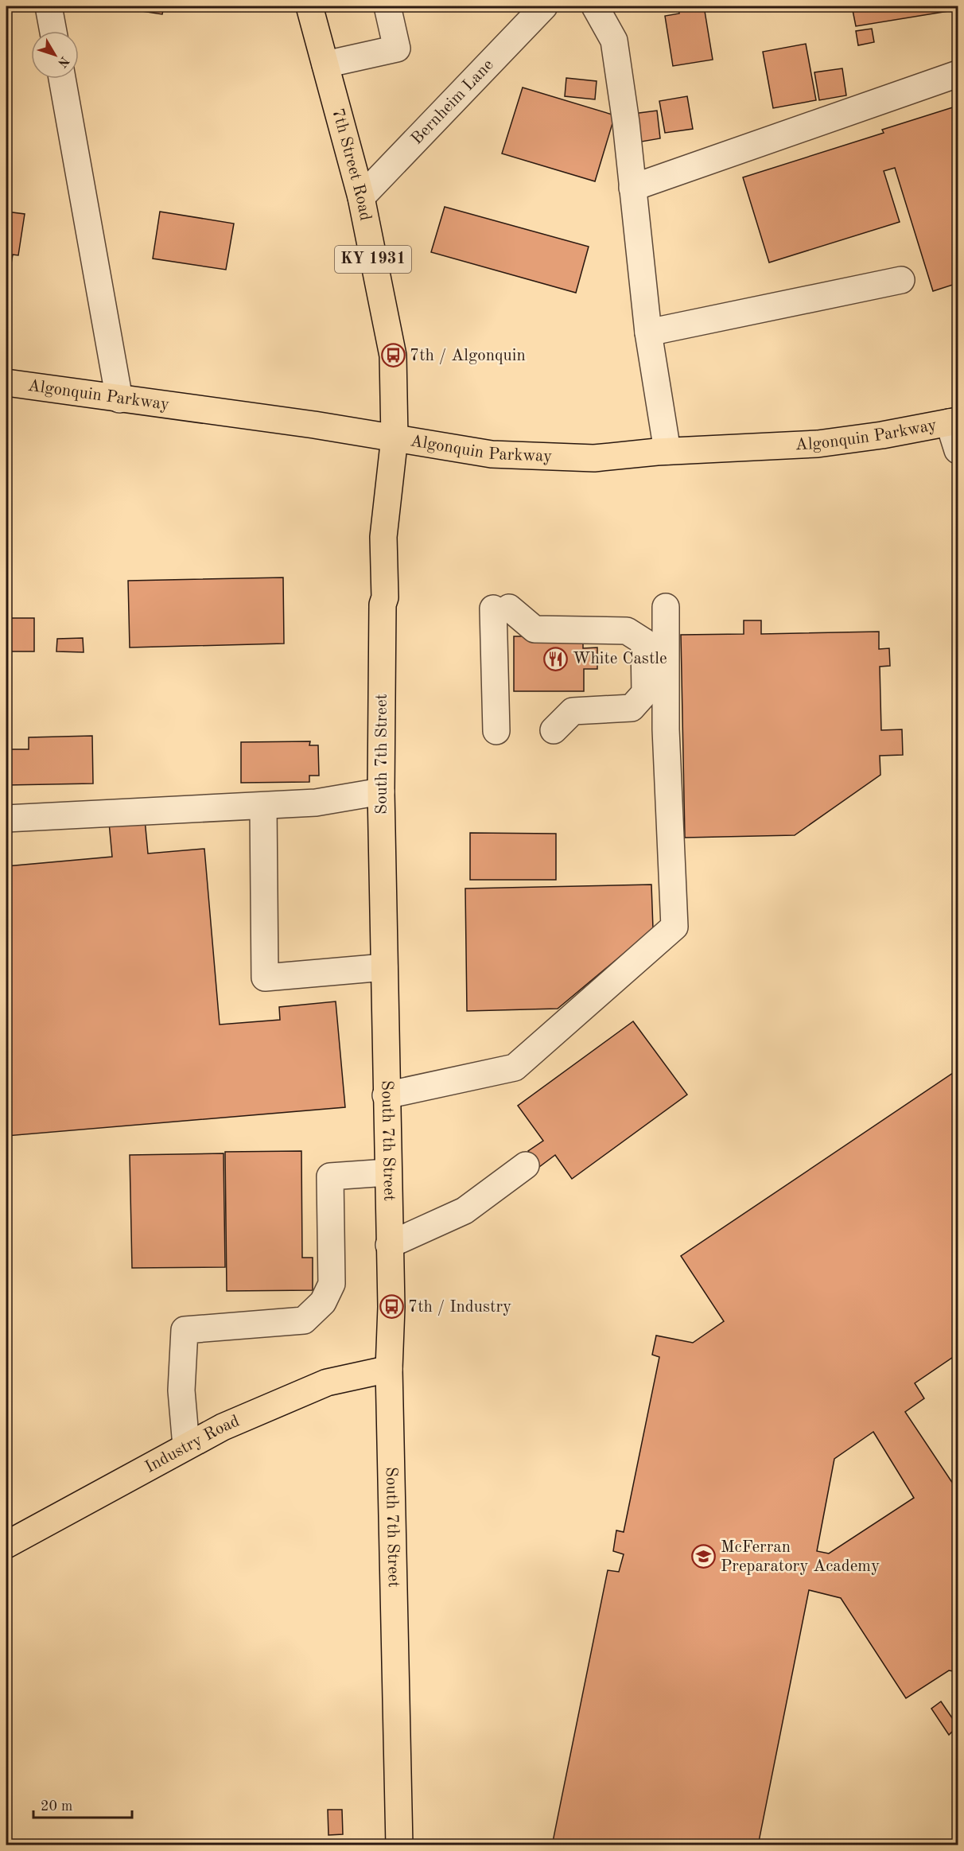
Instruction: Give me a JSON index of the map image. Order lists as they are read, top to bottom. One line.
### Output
{"streets":{"main road":["7th Street Road","KY 1931","Algonquin Parkway","South 7th Street","Industry Road"],"street":["Bernheim Lane"]},"crossings":[["Bernheim Lane","7th Street Road"],["7th Street Road","Algonquin Parkway"],["7th Street Road","South 7th Street"],["Algonquin Parkway","South 7th Street"],["South 7th Street","Industry Road"]],"places":{"bus stop":["7th / Algonquin","7th / Industry"],"restaurant":["White Castle"],"school or university":["McFerran Preparatory Academy"]},"scale_bar":"20 m","north":"bottom right"}
